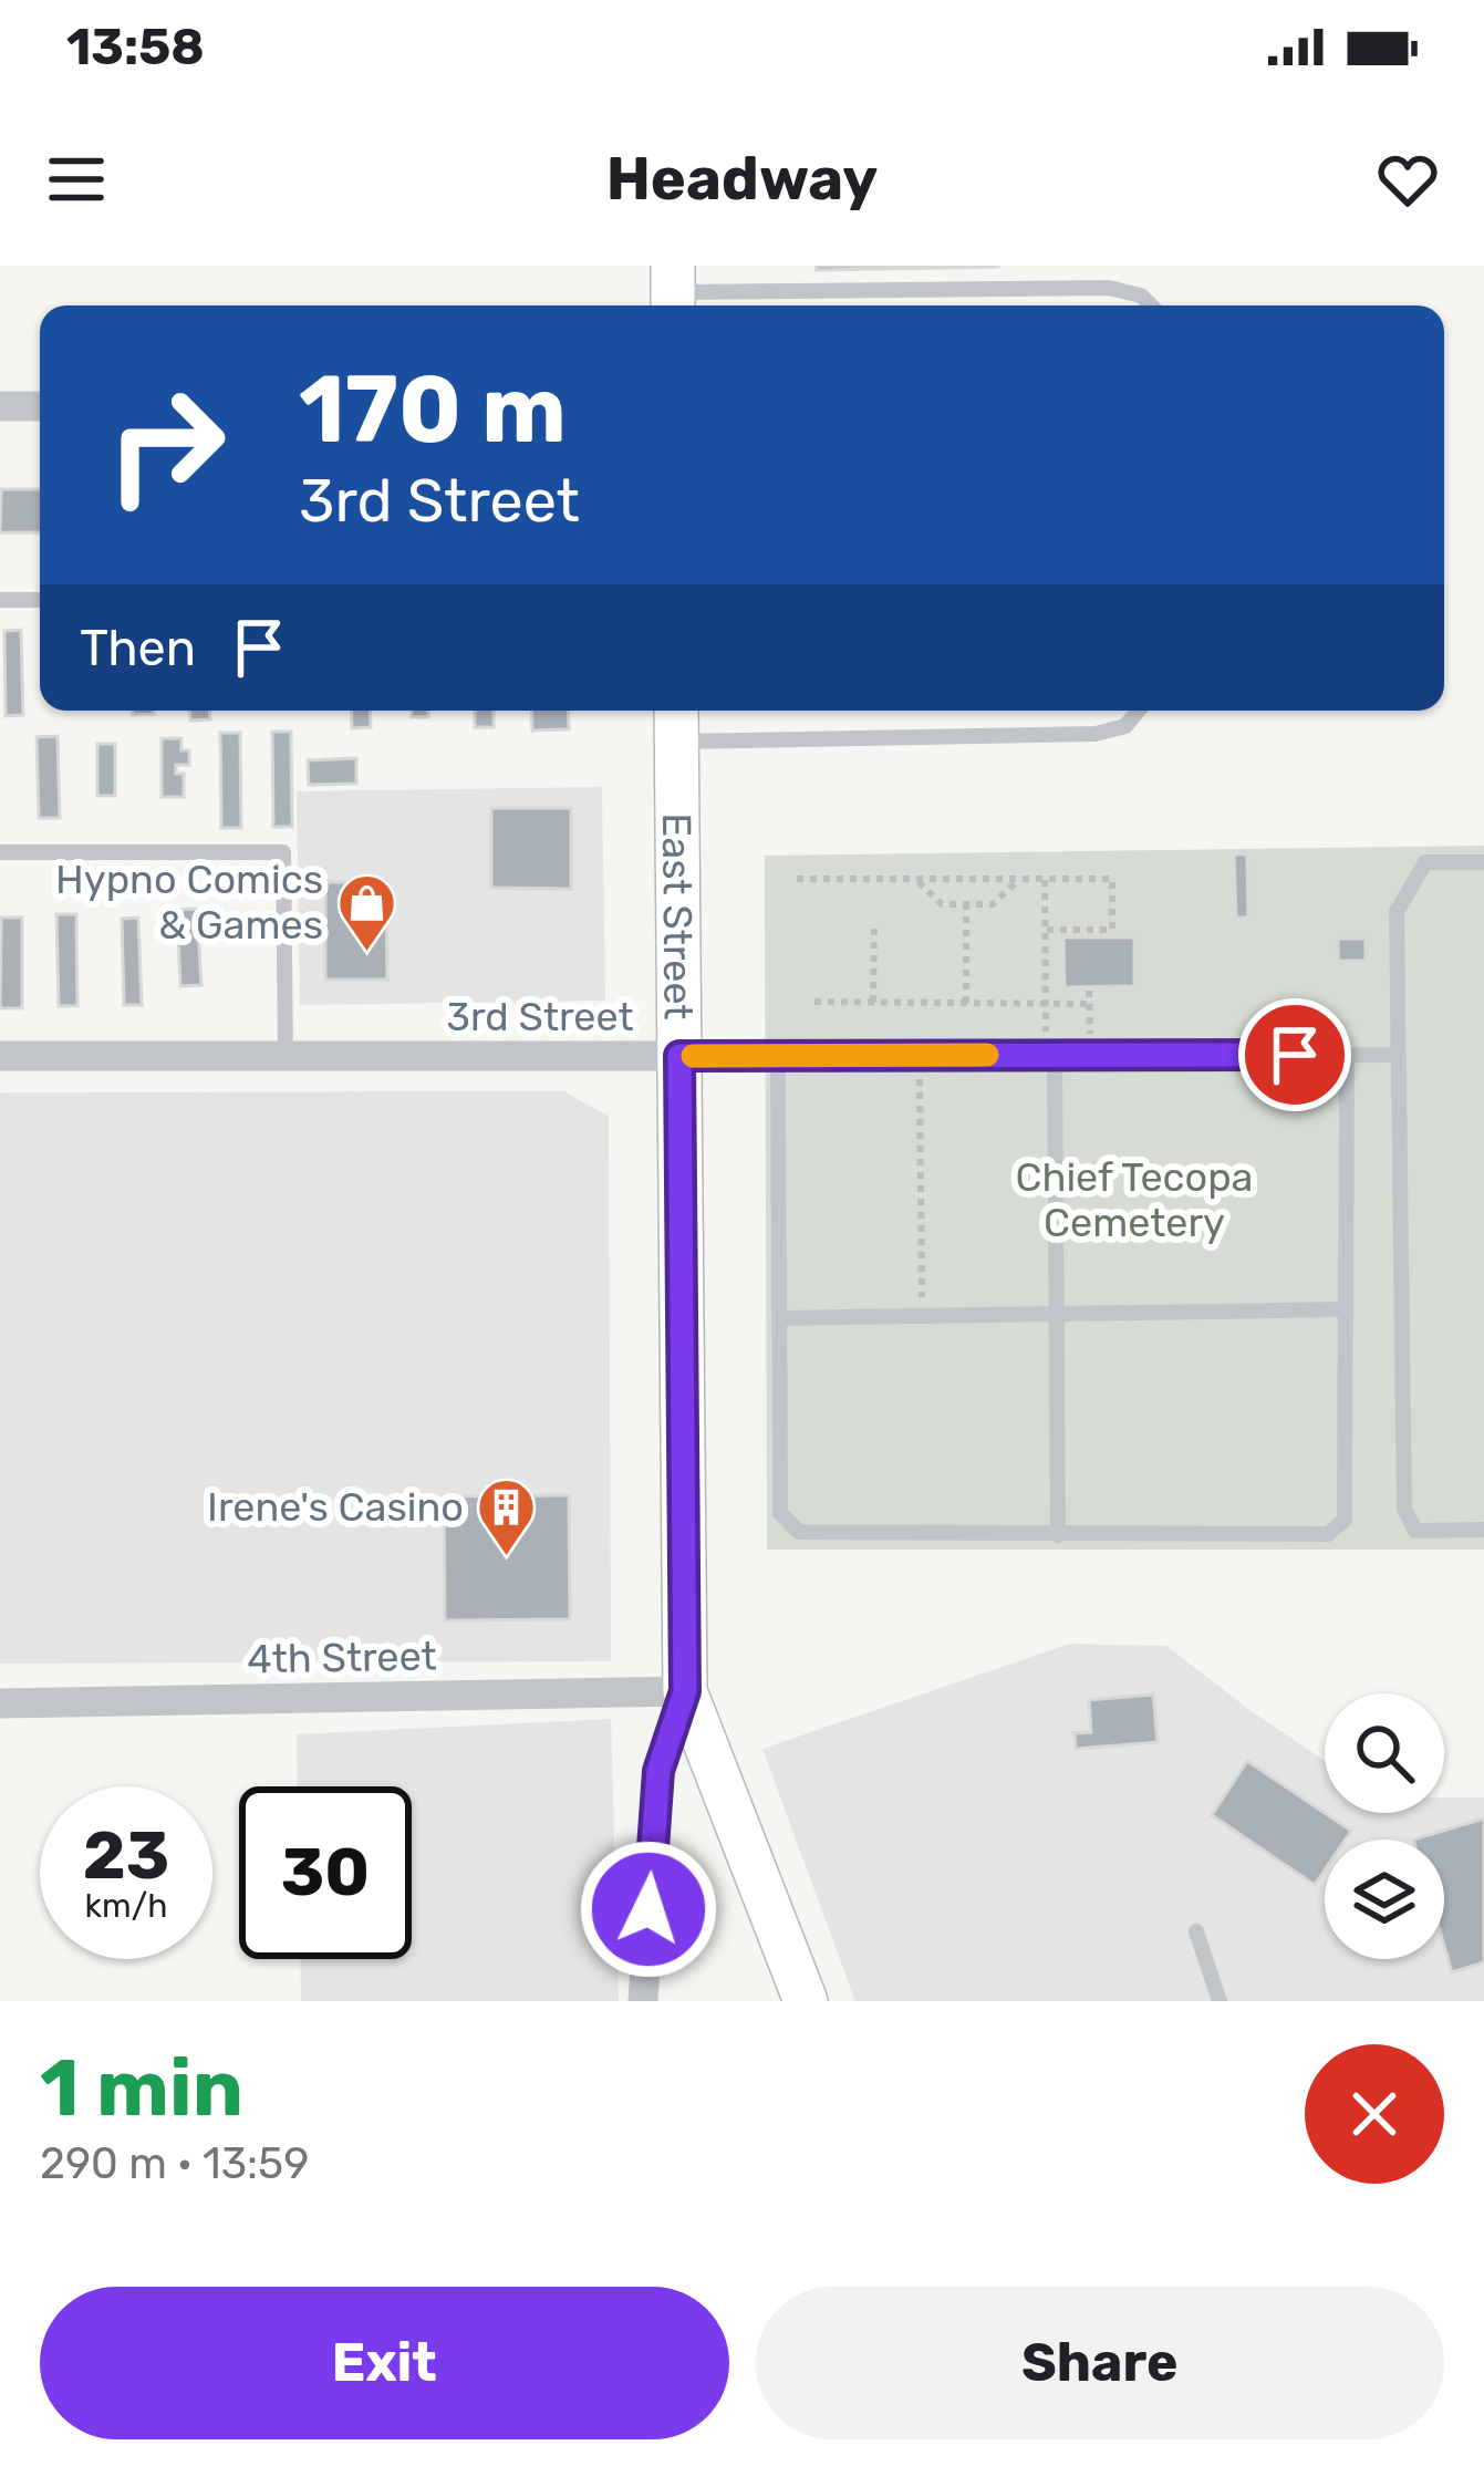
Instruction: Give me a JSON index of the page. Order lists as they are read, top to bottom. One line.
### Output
{"streets":{"street":["East Street","3rd Street","4th Street"]},"crossings":[["East Street","3rd Street"],["East Street","4th Street"]],"parks":["Chief Tecopa Cemetery"],"places":{"shop":["Hypno Comics & Games"],"building":["Irene's Casino"]},"page":{"status":"13:58","header":"Headway","turn":["170 m","3rd Street"],"then":"Then","speed":"23 km/h","limit":"30","heading":["1 min","290 m · 13:59"],"buttons":["Exit","Share"]}}
